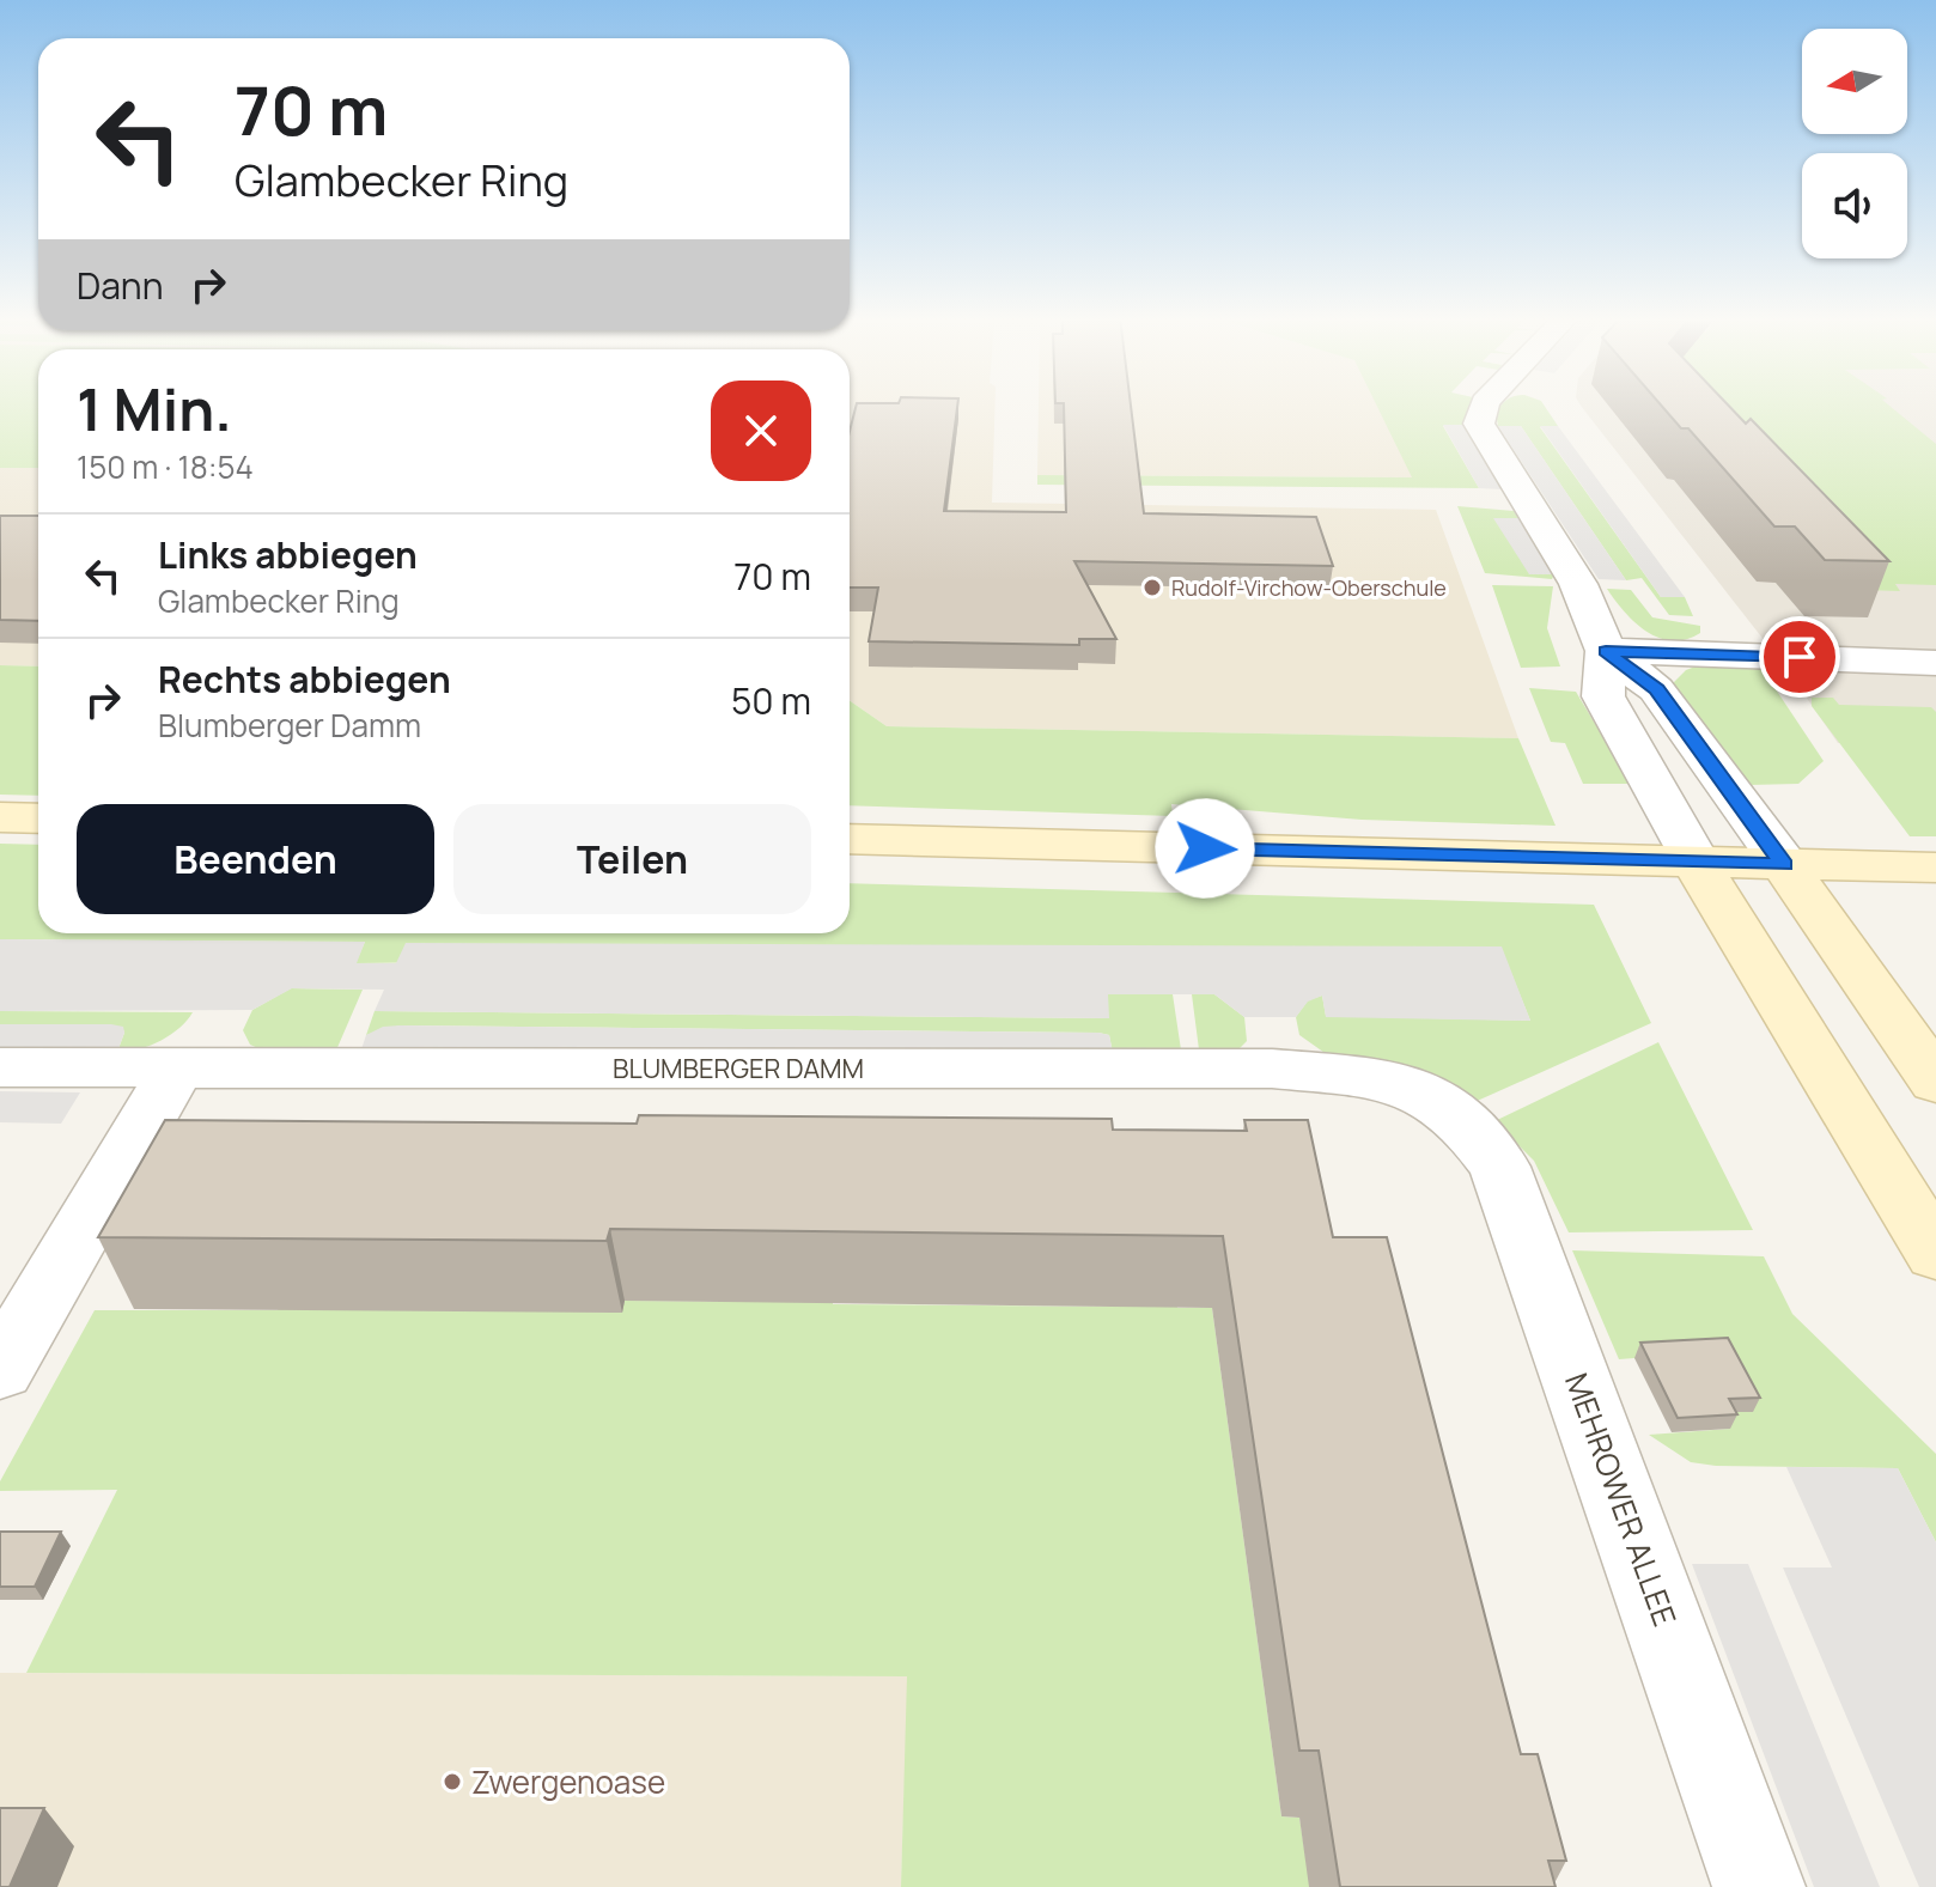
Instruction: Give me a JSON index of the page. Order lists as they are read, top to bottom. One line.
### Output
{"streets":{"street":["BLUMBERGER DAMM","MEHROWER ALLEE"]},"crossings":[["BLUMBERGER DAMM","MEHROWER ALLEE"]],"places":["Rudolf-Virchow-Oberschule","Zwergenoase"],"north":"left","page":{"turn":["70 m","Glambecker Ring"],"then":"Dann","heading":["1 Min.","150 m · 18:54"],"list":[{"name":"Links abbiegen","note":"Glambecker Ring","value":"70 m"},{"name":"Rechts abbiegen","note":"Blumberger Damm","value":"50 m"}],"buttons":["Beenden","Teilen"]}}
